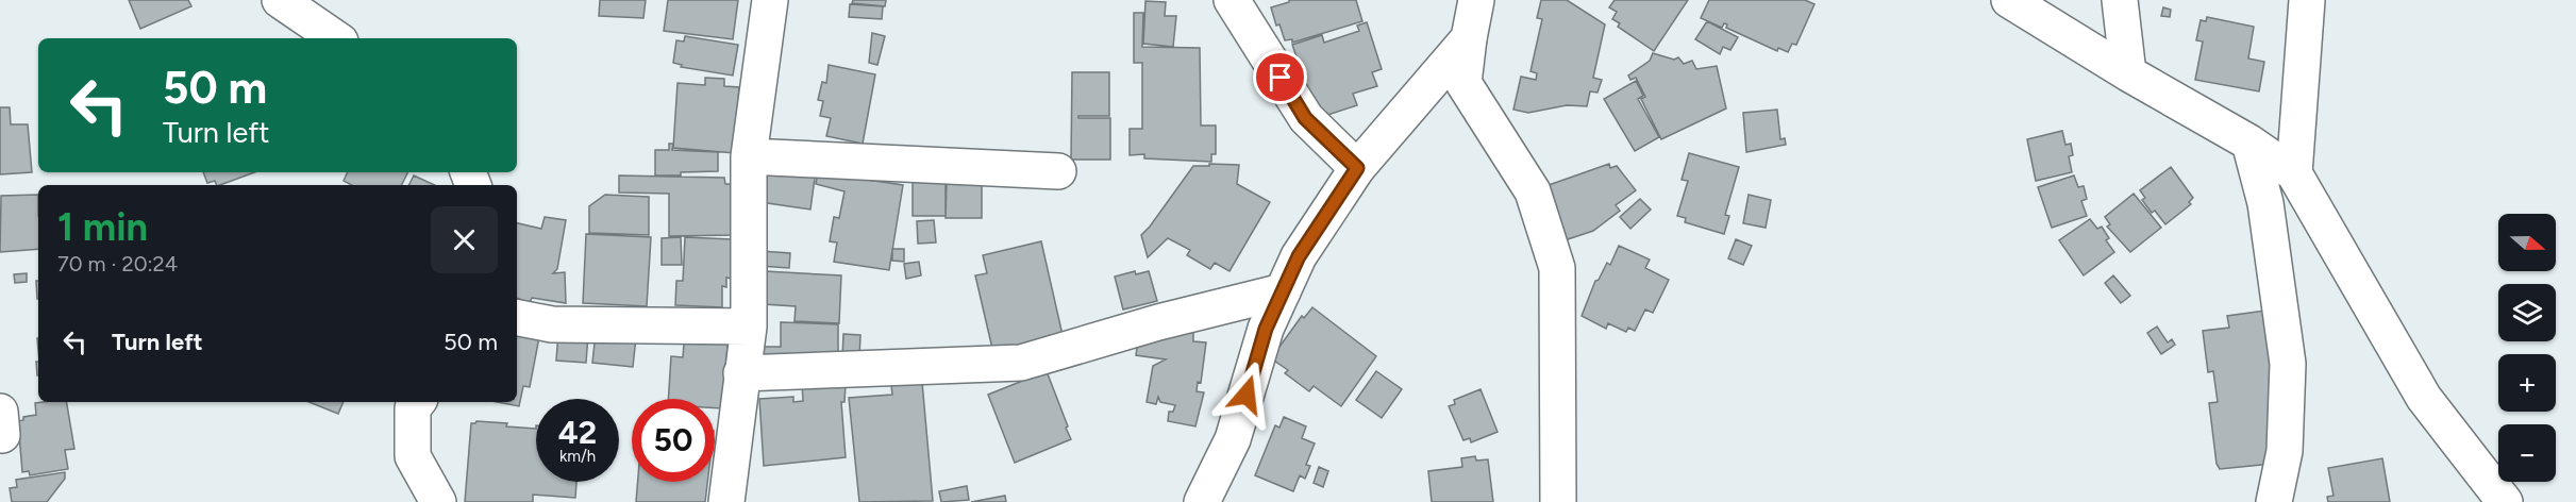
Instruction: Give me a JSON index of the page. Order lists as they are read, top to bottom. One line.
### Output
{"north":"right","page":{"turn":["50 m","Turn left"],"heading":["1 min","70 m · 20:24"],"map_buttons":["+","−"],"list":[{"name":"Turn left","value":"50 m"}],"speed":"42 km/h","limit":"50"}}
